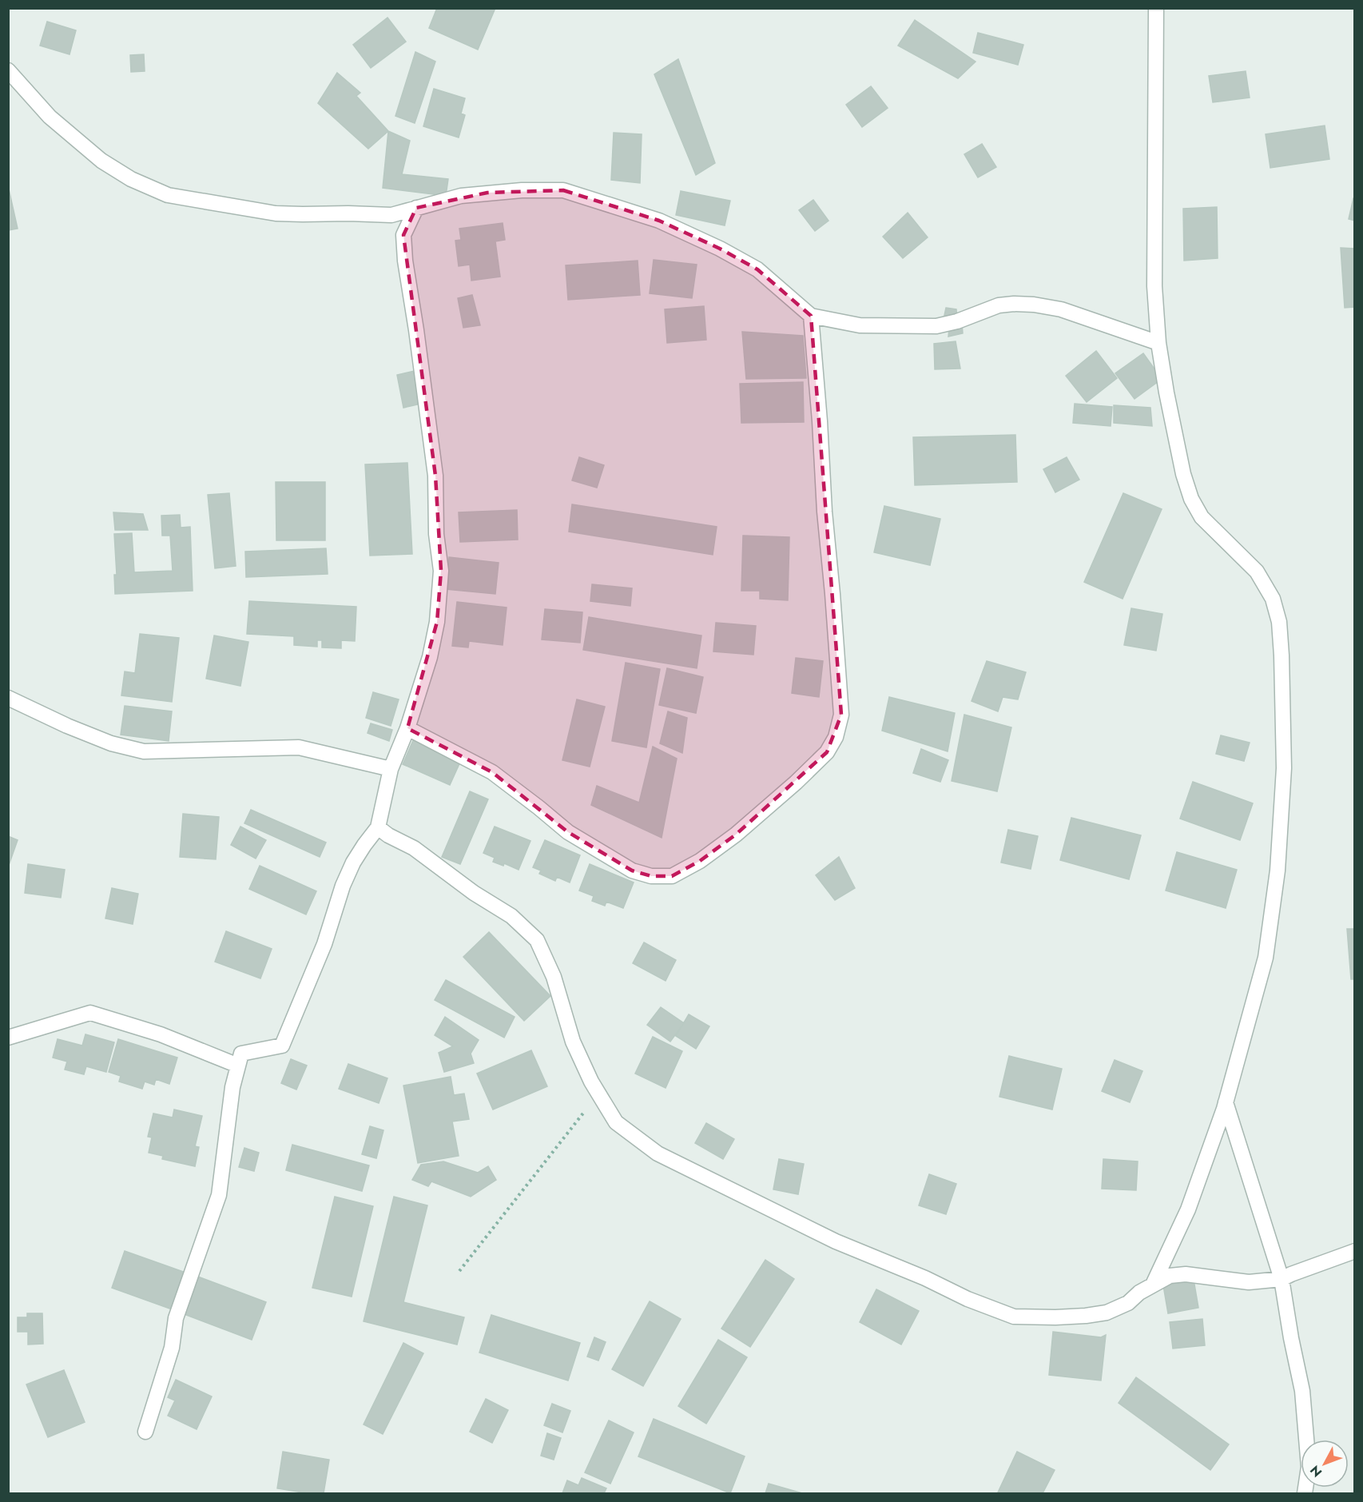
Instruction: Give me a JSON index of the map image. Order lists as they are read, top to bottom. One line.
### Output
{"north":"bottom left"}
